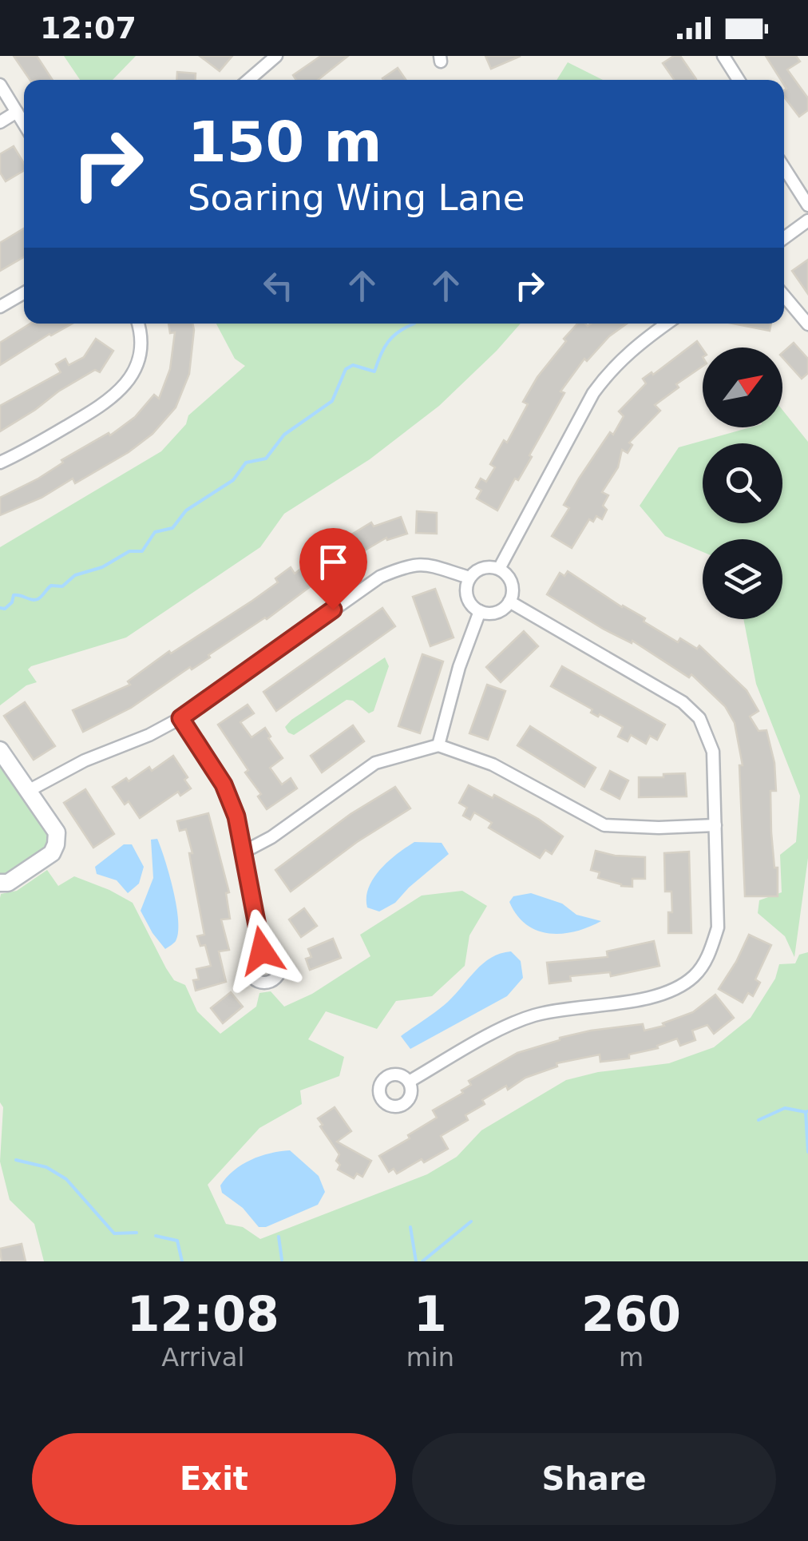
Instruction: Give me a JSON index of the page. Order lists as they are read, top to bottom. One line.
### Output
{"north":"top right","page":{"status":"12:07","turn":["150 m","Soaring Wing Lane"],"eta":["12:08","Arrival","1","min","260","m"],"buttons":["Exit","Share"]}}
